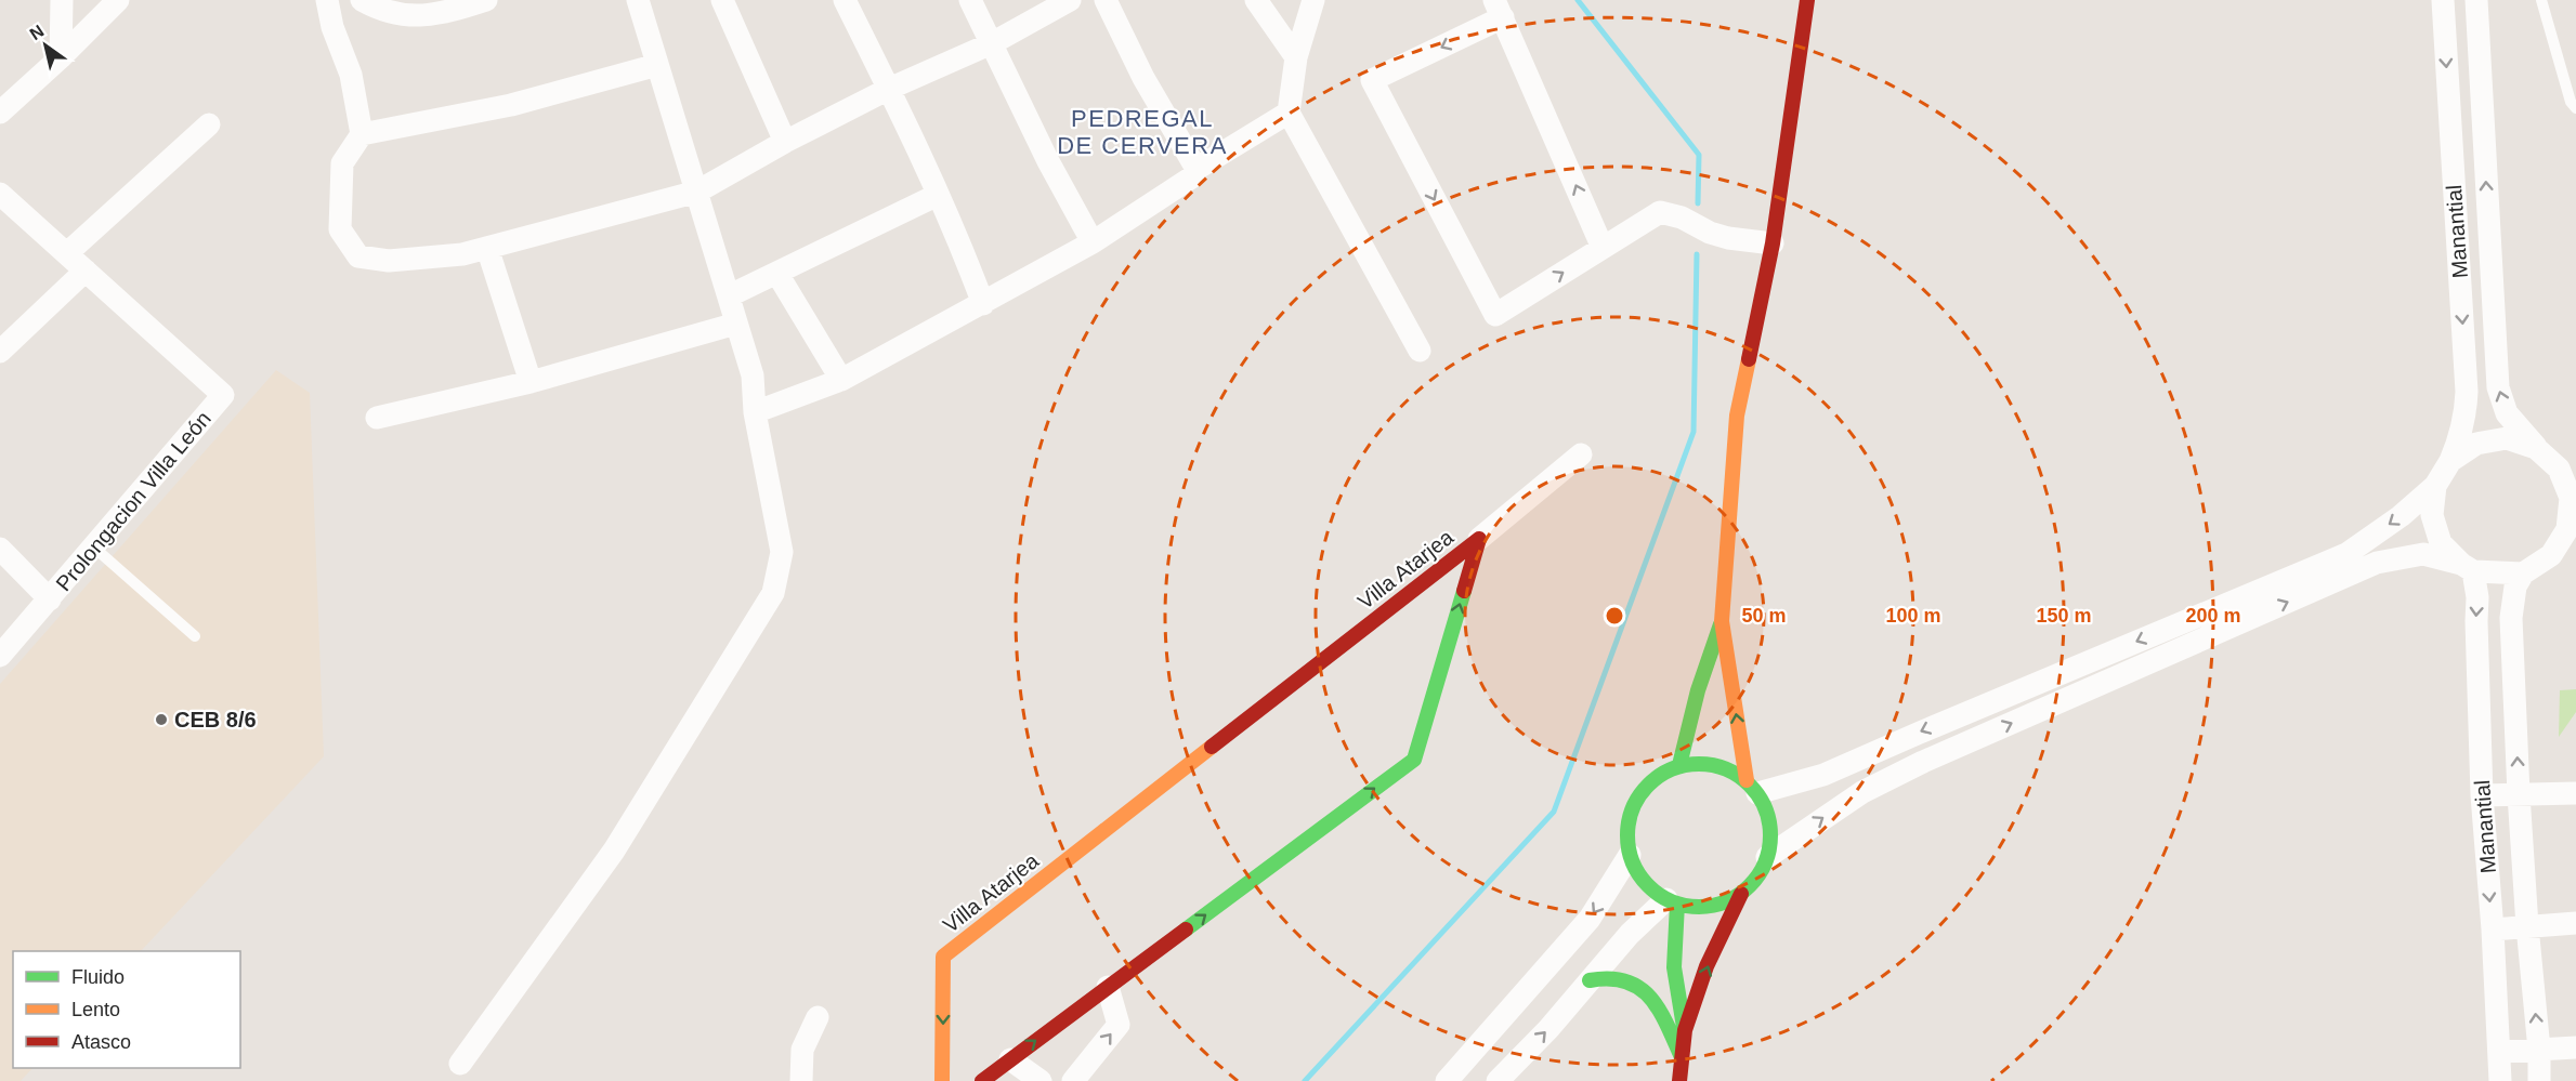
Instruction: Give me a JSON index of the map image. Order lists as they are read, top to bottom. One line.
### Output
{"streets":{"street":["Manantial","Prolongacion Villa León","Villa Atarjea"]},"districts":["PEDREGAL DE CERVERA"],"places":["CEB 8/6"],"legend":["Fluido","Lento","Atasco"],"north":"top left","rings":["50 m","100 m","150 m","200 m"]}
